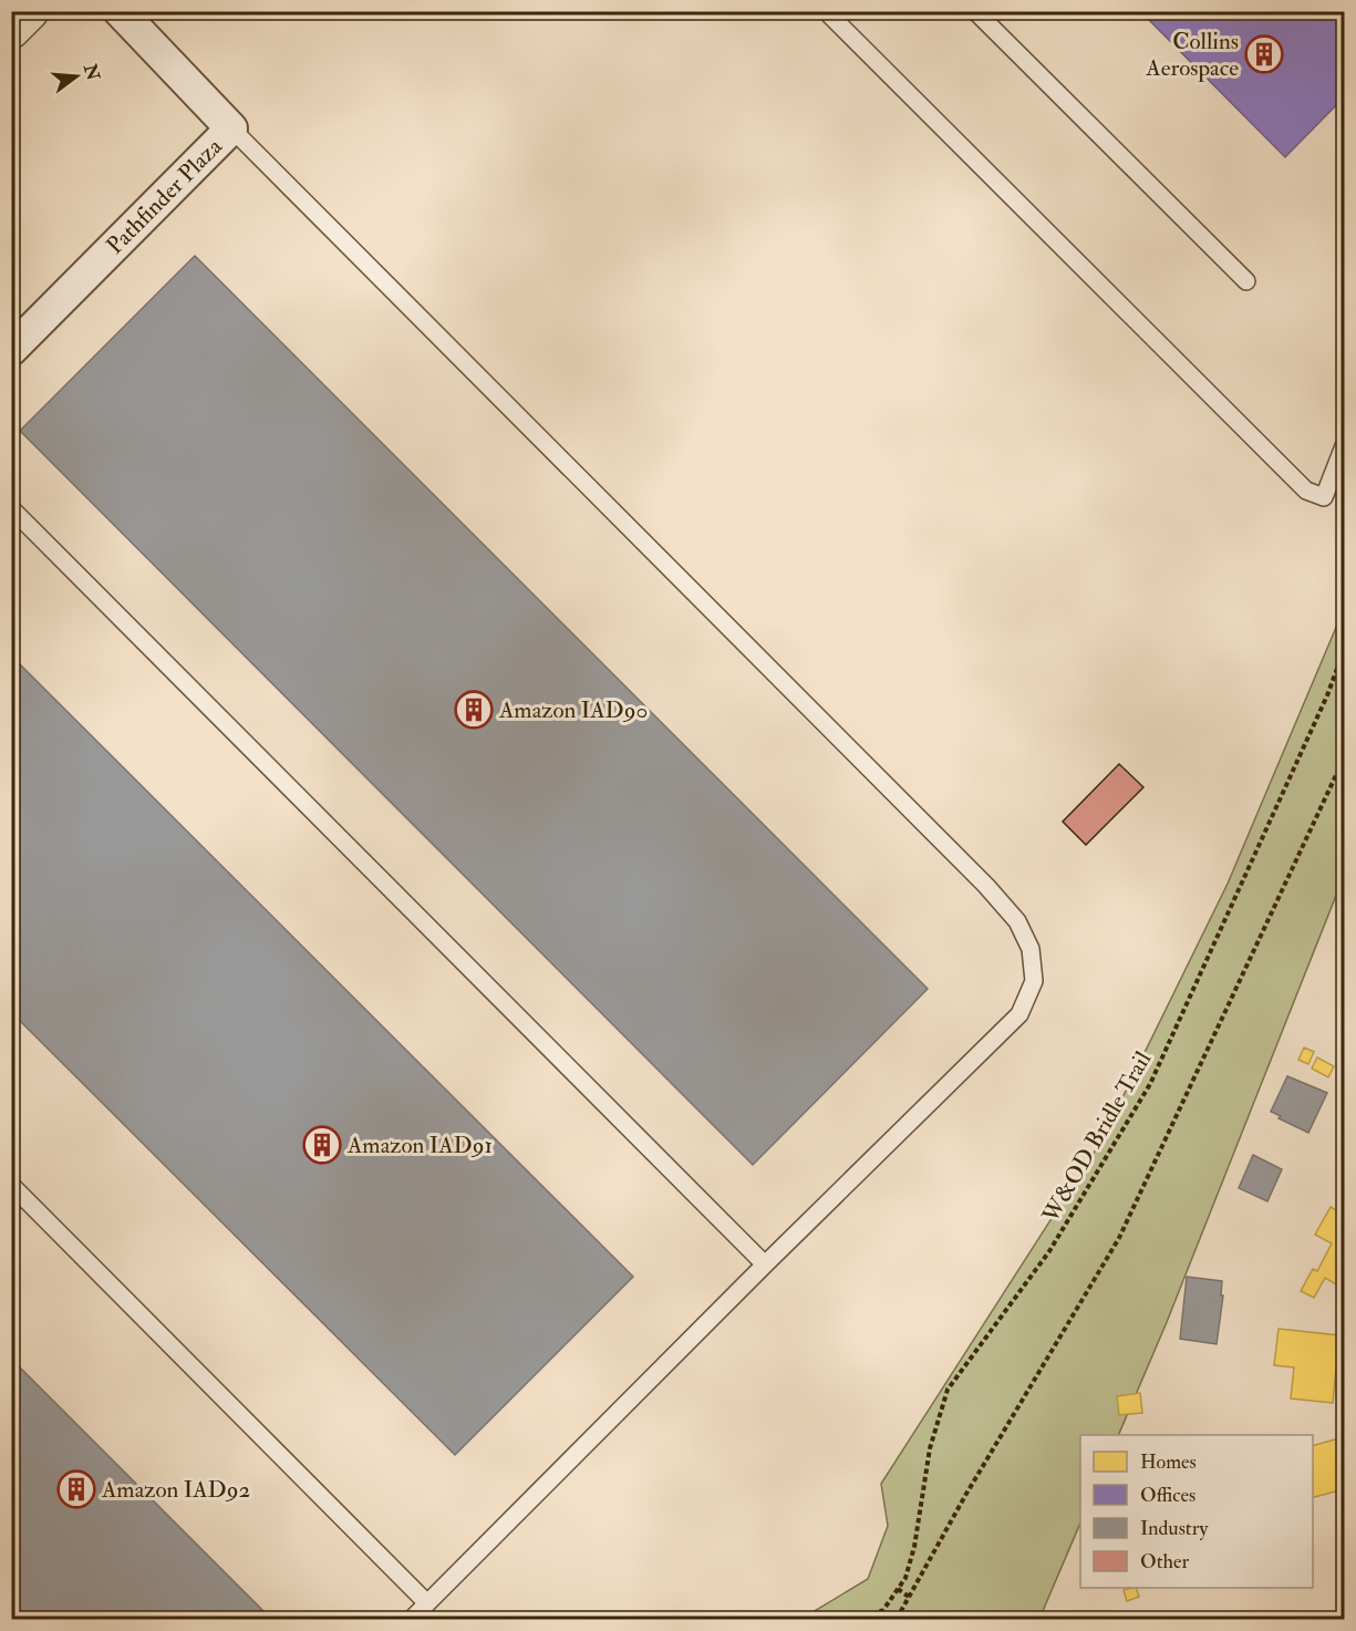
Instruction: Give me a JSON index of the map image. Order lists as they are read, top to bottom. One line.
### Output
{"streets":{"street":["Pathfinder Plaza"],"path":["W&OD Bridle Trail"]},"places":{"building":["Collins Aerospace","Amazon IAD90","Amazon IAD91","Amazon IAD92"]},"legend":["Homes","Offices","Industry","Other"],"north":"right"}
